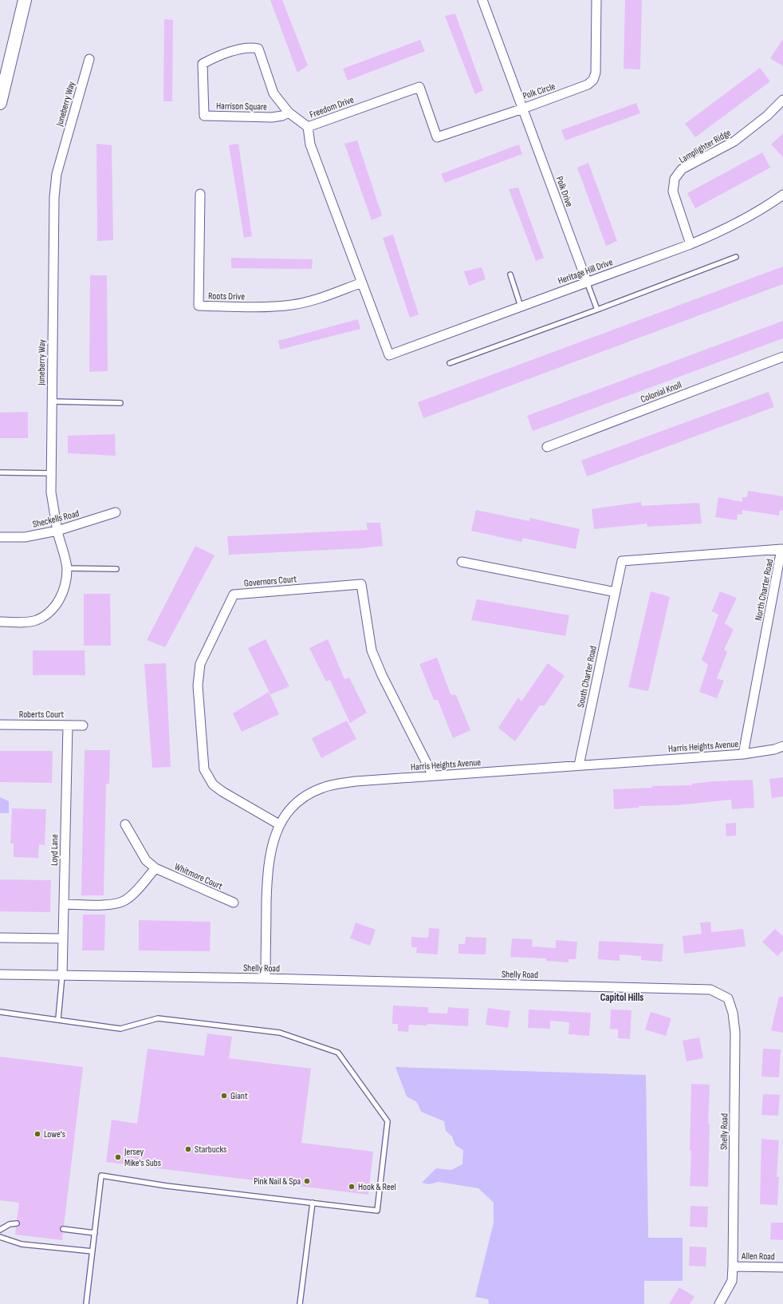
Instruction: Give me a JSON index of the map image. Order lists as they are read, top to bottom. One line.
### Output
{"streets":{"street":["Polk Circle","Juneberry Way","Harrison Square","Freedom Drive","Lamplighter Ridge","Polk Drive","Heritage Hill Drive","Roots Drive","Colonial Knoll","Sheckells Road","Governors Court","North Charter Road","South Charter Road","Roberts Court","Harris Heights Avenue","Loyd Lane","Whitmore Court","Shelly Road","Allen Road"]},"crossings":[["Polk Circle","Freedom Drive"],["Polk Circle","Polk Drive"],["Juneberry Way","Sheckells Road"],["Harrison Square","Freedom Drive"],["Freedom Drive","Polk Drive"],["Freedom Drive","Heritage Hill Drive"],["Freedom Drive","Roots Drive"],["Lamplighter Ridge","Heritage Hill Drive"],["Polk Drive","Heritage Hill Drive"],["Governors Court","Harris Heights Avenue"],["North Charter Road","South Charter Road"],["North Charter Road","Harris Heights Avenue"],["South Charter Road","Harris Heights Avenue"],["Roberts Court","Loyd Lane"],["Harris Heights Avenue","Shelly Road"],["Loyd Lane","Shelly Road"],["Shelly Road","Allen Road"]],"districts":["Capitol Hills"],"places":["Giant","Lowe's","Starbucks","Jersey Mike's Subs","Pink Nail & Spa","Hook & Reel"]}
